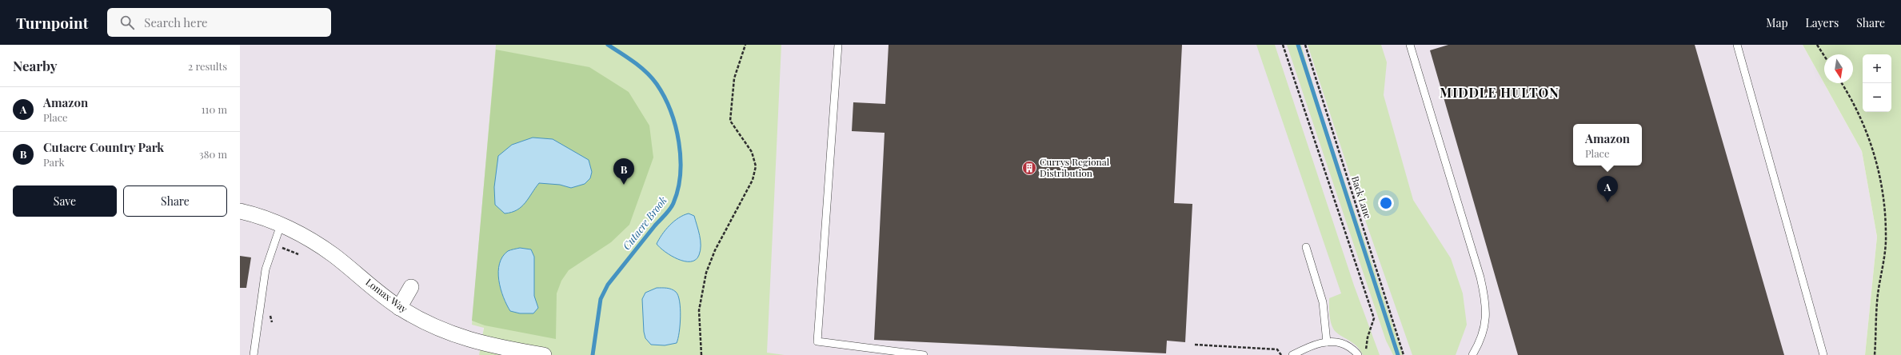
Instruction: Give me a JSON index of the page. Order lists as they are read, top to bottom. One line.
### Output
{"streets":{"street":["Lomax Way"],"path":["Back Lane"]},"districts":["MIDDLE HULTON"],"water":["Cutacre Brook"],"places":{"building":["Currys Regional Distribution"]},"north":"bottom","page":{"header":"Turnpoint","search":"Search here","nav":["Map","Layers","Share"],"heading":["Nearby","2 results"],"map_buttons":["+","−"],"list":[{"mark":"A","name":"Amazon","note":"Place","value":"110 m"},{"mark":"B","name":"Cutacre Country Park","note":"Park","value":"380 m"}],"popup":["Amazon","Place"],"pins":["B","A"],"buttons":["Save","Share"]}}
